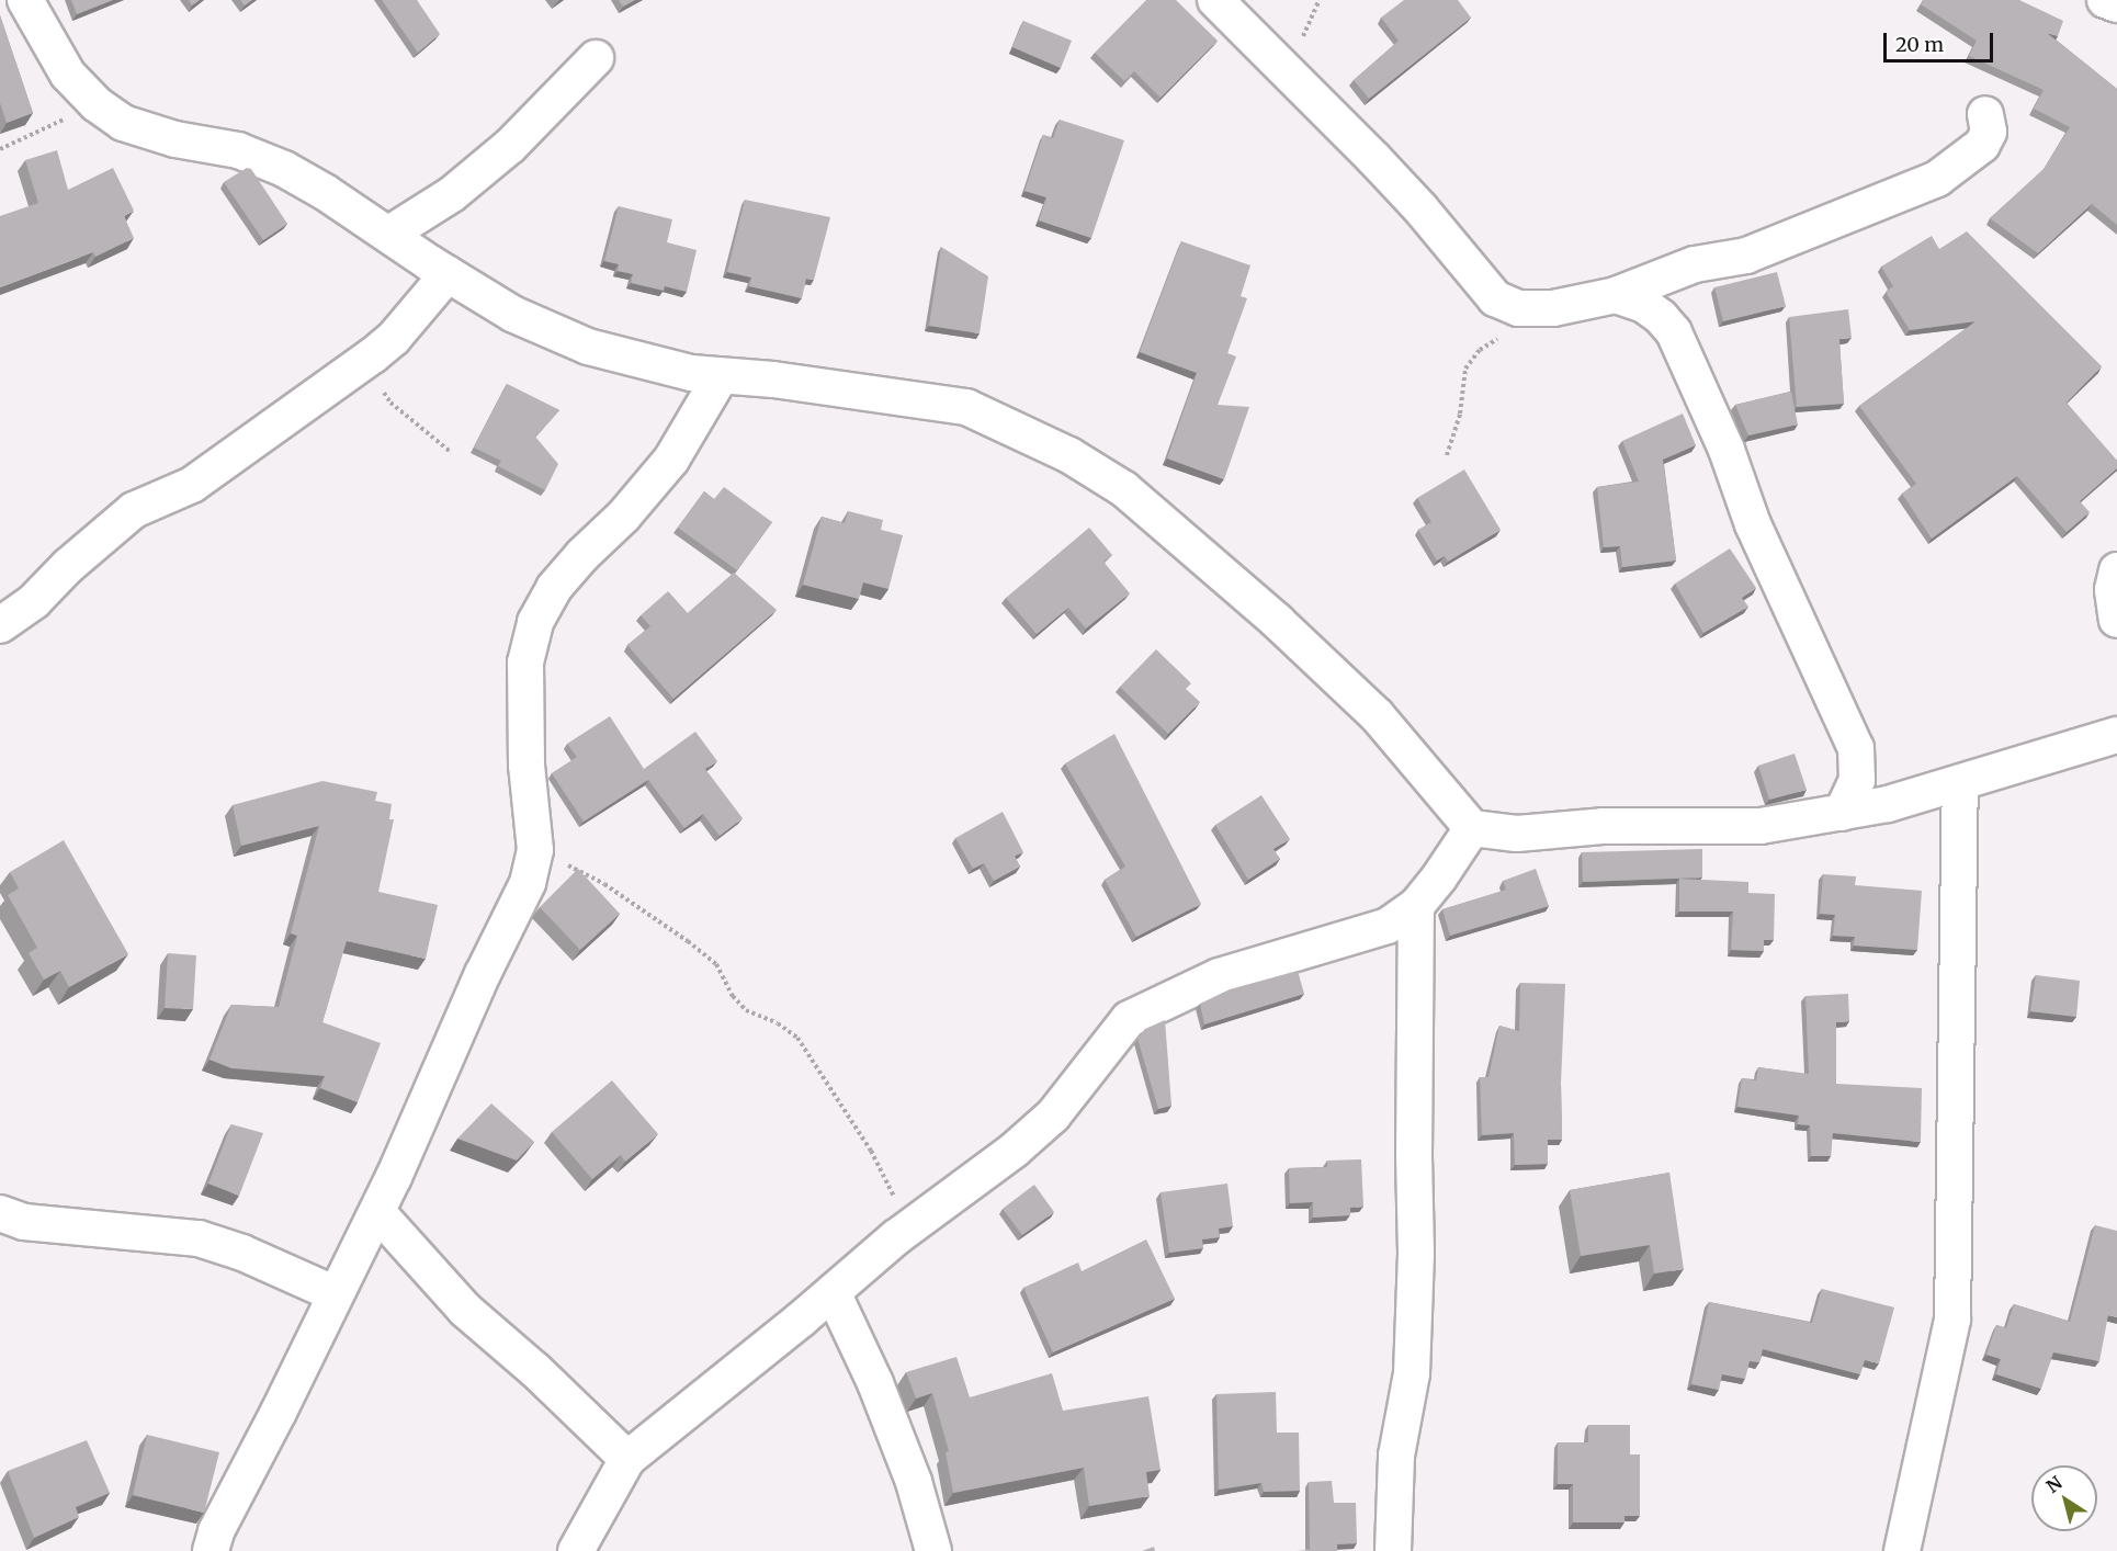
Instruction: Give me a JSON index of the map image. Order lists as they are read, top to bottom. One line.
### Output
{"scale_bar":"20 m","north":"top left"}
